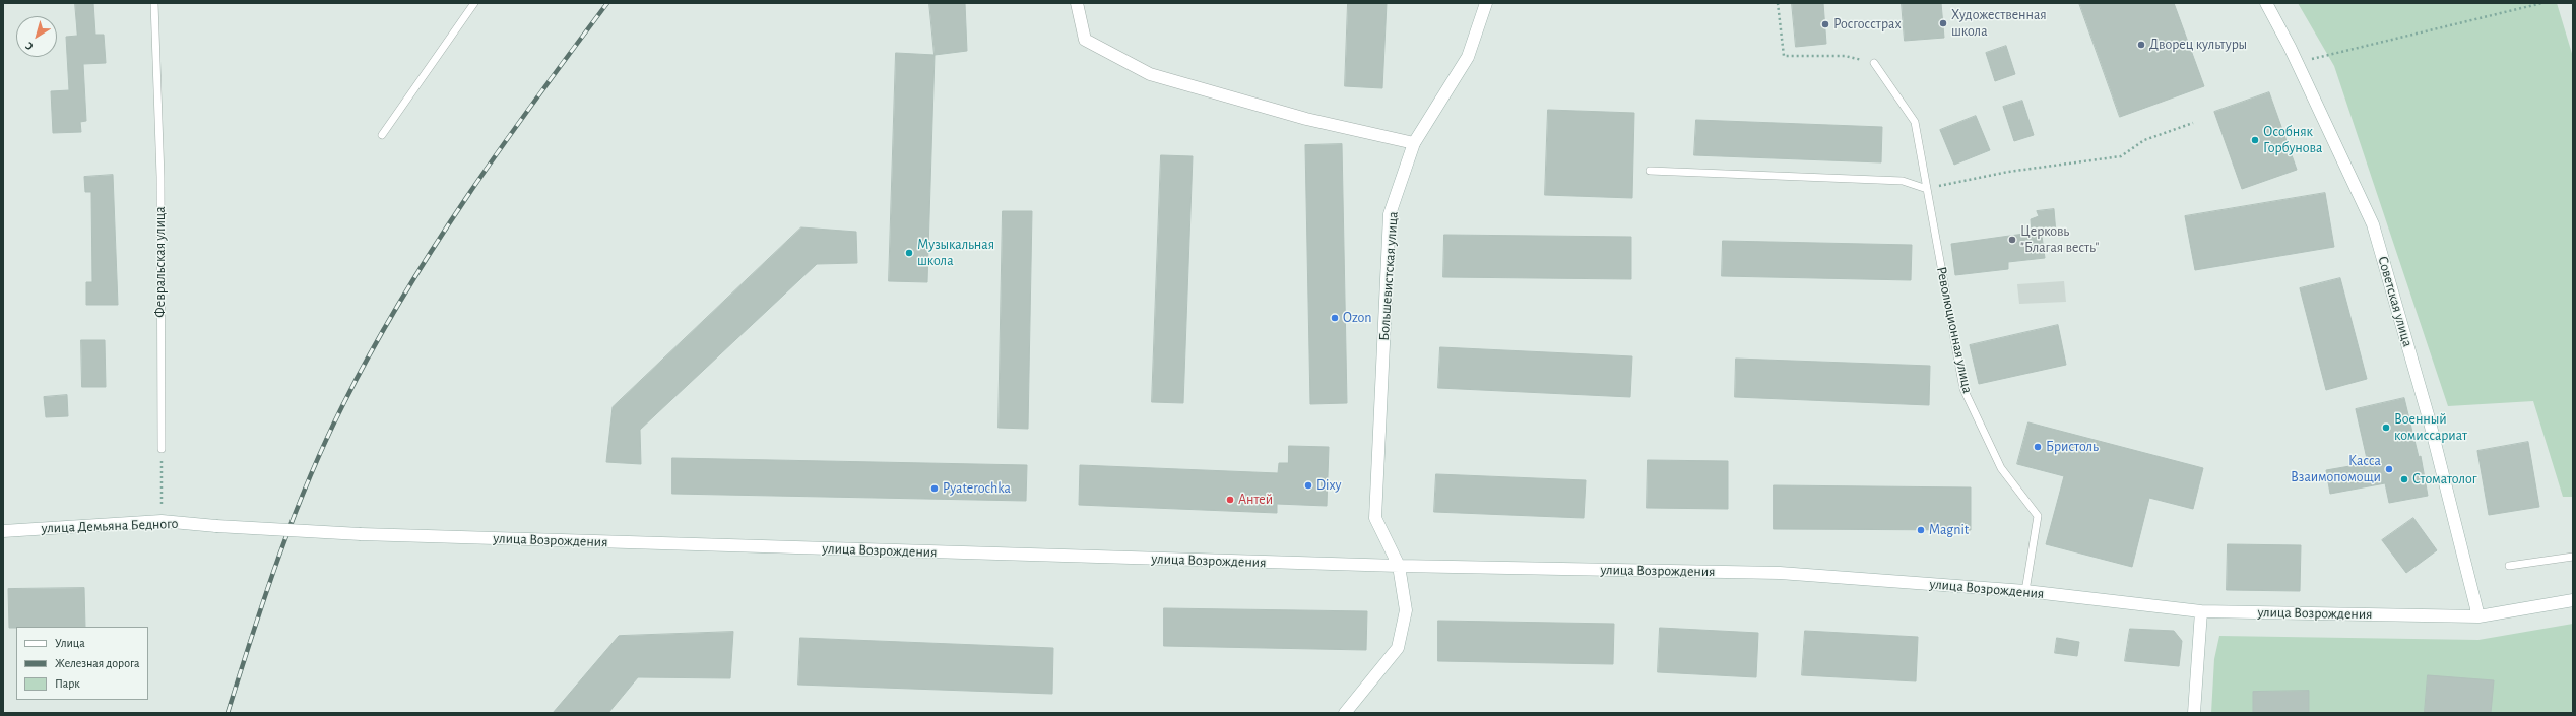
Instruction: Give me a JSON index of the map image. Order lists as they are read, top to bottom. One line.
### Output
{"streets":{"main road":["Большевистская улица","Советская улица","улица Демьяна Бедного","улица Возрождения"],"lane":["Февральская улица","Революционная улица"]},"crossings":[["Большевистская улица","улица Возрождения"],["Советская улица","улица Возрождения"],["Революционная улица","улица Возрождения"],["улица Демьяна Бедного","улица Возрождения"]],"places":["Художественная школа","Росгосстрах","Дворец культуры","Особняк Горбунова","Церковь \"Благая весть\"","Музыкальная школа","Ozon","Военный комиссариат","Бристоль","Касса Взаимопомощи","Стоматолог","Dixy","Pyaterochka","Антей","Magnit"],"legend":["Улица","Железная дорога","Парк"],"north":"bottom left"}
